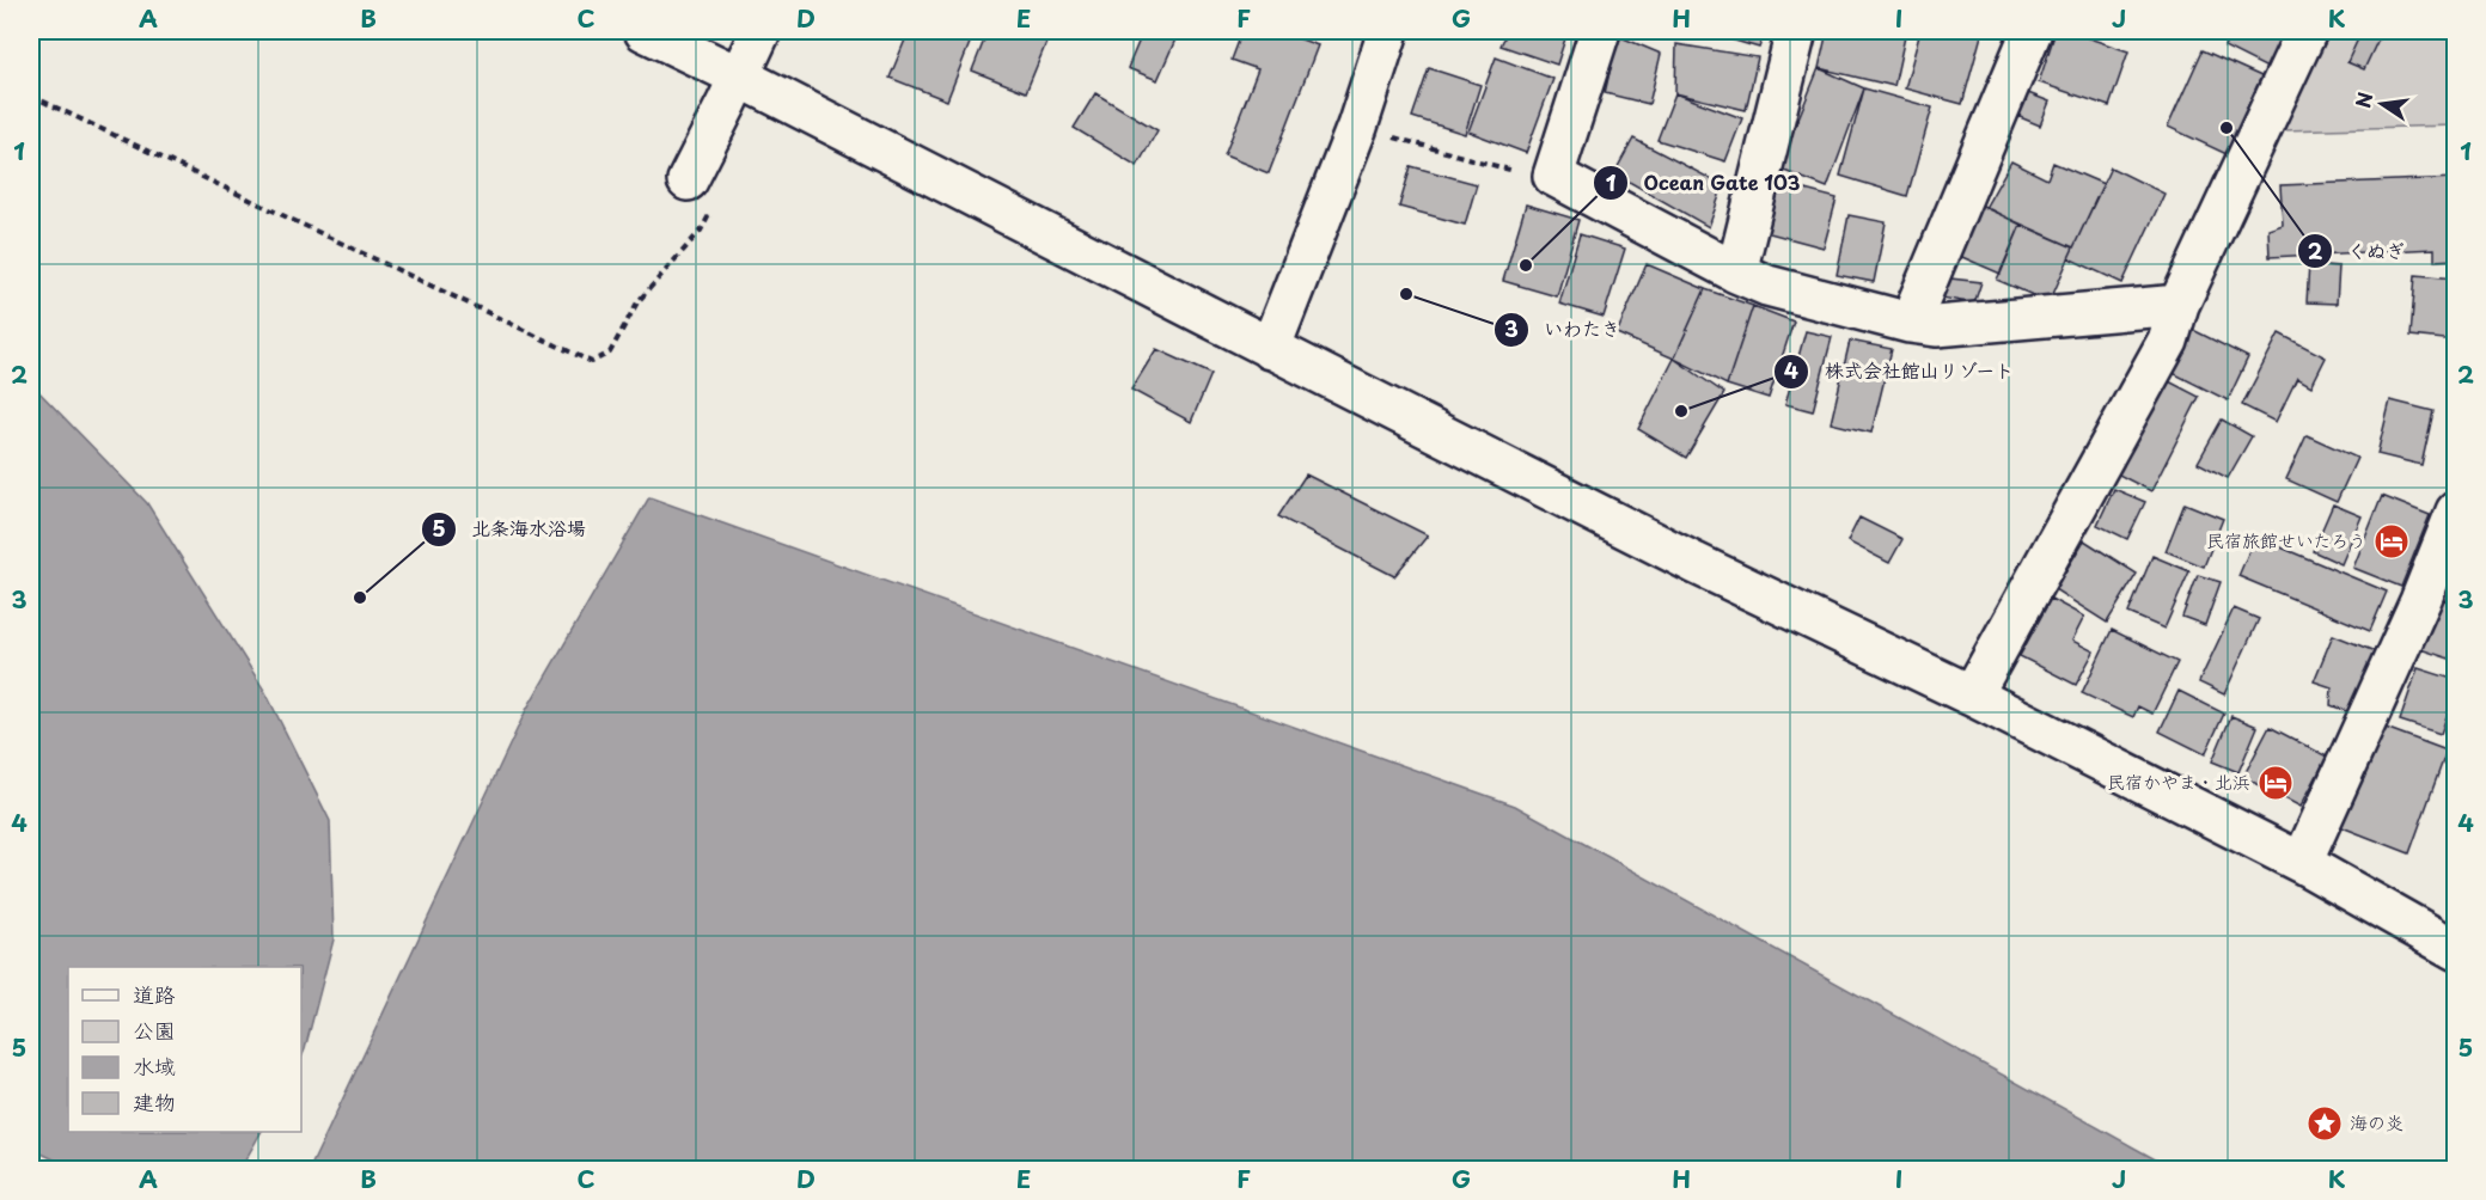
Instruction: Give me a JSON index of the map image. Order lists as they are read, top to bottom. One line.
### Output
{"places":{"other":["くぬぎ","Ocean Gate 103","いわたき","株式会社館山リゾート","北条海水浴場"],"hotel":["民宿旅館せいたろう","民宿かやま・北浜"],"place":["海の炎"]},"legend":["道路","公園","水域","建物"],"north":"left","grid":{"columns":["A","B","C","D","E","F","G","H","I","J","K"],"rows":["1","2","3","4","5"]}}
